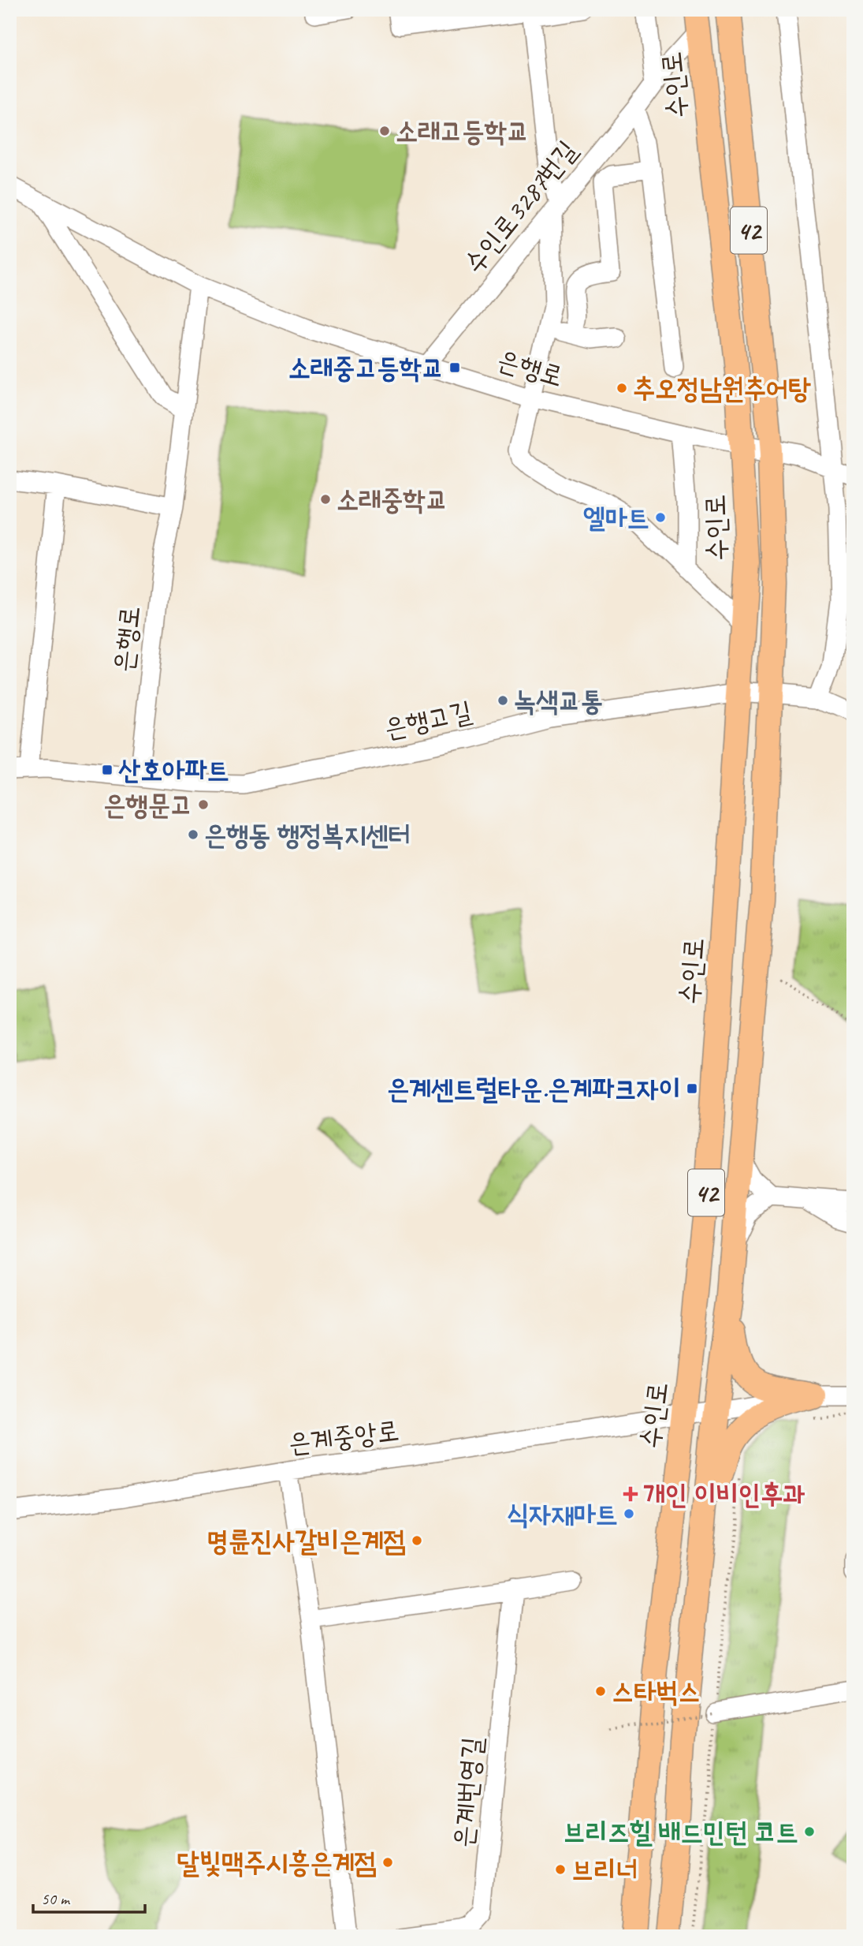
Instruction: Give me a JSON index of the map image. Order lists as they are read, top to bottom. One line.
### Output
{"streets":{"main road":["수인로","42"],"street":["수인로3287번길","은행로","은행고길","은계중앙로","은계번영길"]},"crossings":[["수인로","수인로3287번길"],["수인로","은행로"],["수인로","은행고길"],["수인로","은계중앙로"],["수인로3287번길","은행로"],["은행로","은행고길"]],"places":{"other":["소래고등학교","추오정남원추어탕","소래중학교","엘마트","녹색교통","은행문고","은행동 행정복지센터","식자재마트","명륜진사갈비은계점","스타벅스","브리즈힐 배드민턴 코트","달빛맥주시흥은계점","브리너"],"transit":["소래중고등학교","산호아파트","은계센트럴타운.은계파크자이"],"health":["개인 이비인후과"]},"scale_bar":"50 m"}
